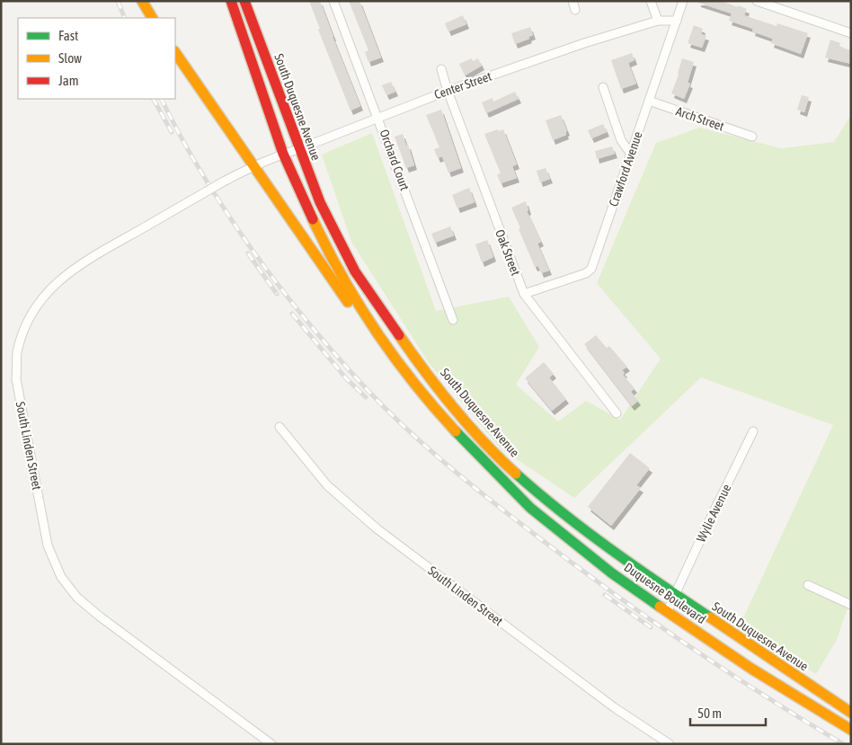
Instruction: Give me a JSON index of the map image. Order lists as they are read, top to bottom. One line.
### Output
{"streets":{"main road":["South Duquesne Avenue","Duquesne Boulevard"],"street":["Center Street","Arch Street","Orchard Court","Crawford Avenue","Oak Street","South Linden Street","Wylie Avenue"]},"crossings":[["Center Street","South Duquesne Avenue"],["Center Street","Orchard Court"],["Center Street","Crawford Avenue"],["Center Street","Oak Street"],["Center Street","South Linden Street"],["South Duquesne Avenue","Wylie Avenue"],["Arch Street","Crawford Avenue"],["Crawford Avenue","Oak Street"],["Wylie Avenue","Duquesne Boulevard"]],"legend":["Fast","Slow","Jam"],"scale_bar":"50 m"}
